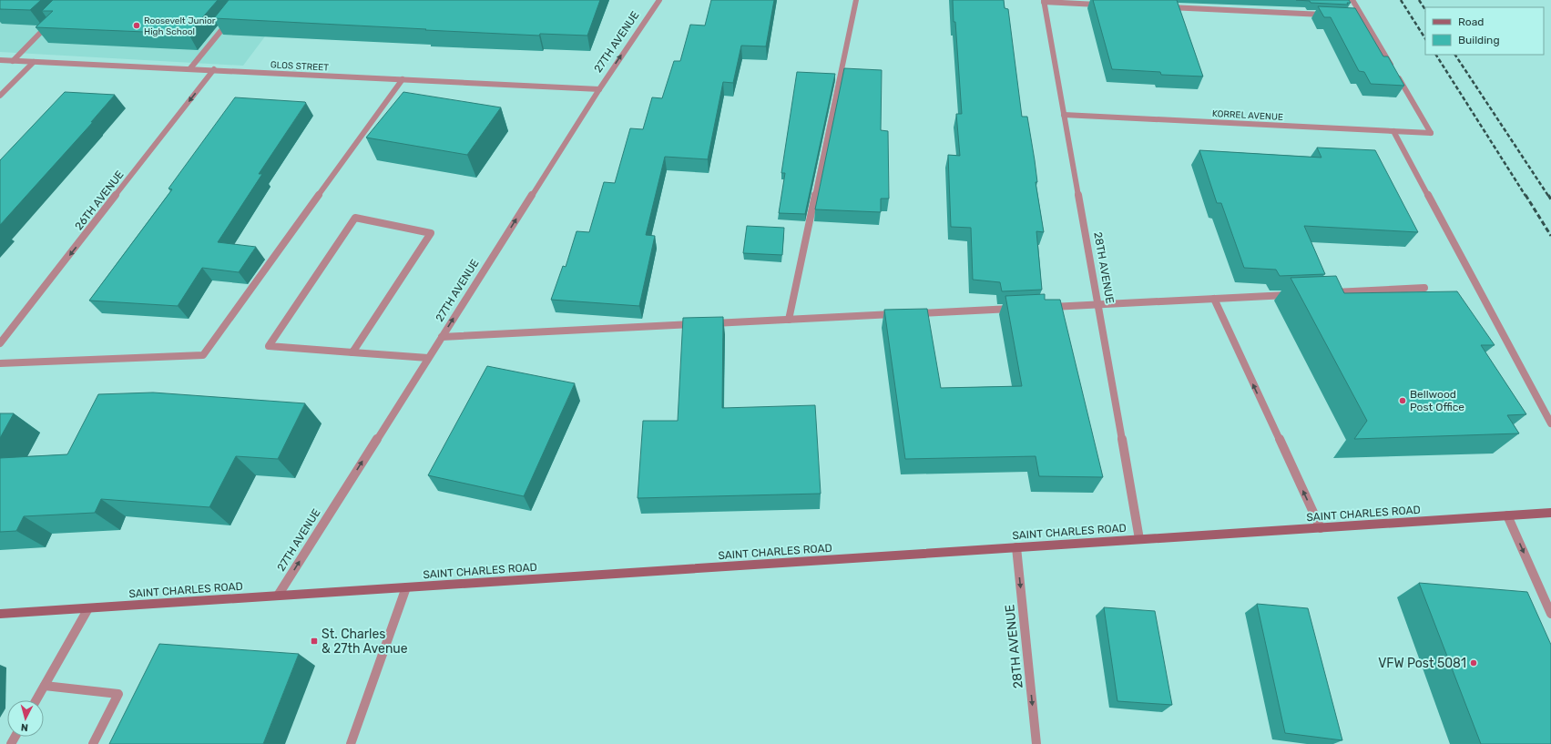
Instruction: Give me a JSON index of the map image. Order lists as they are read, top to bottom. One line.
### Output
{"streets":{"main road":["SAINT CHARLES ROAD"],"street":["27TH AVENUE","GLOS STREET","KORREL AVENUE","26TH AVENUE","28TH AVENUE"]},"crossings":[["27TH AVENUE","GLOS STREET"],["27TH AVENUE","SAINT CHARLES ROAD"],["GLOS STREET","26TH AVENUE"],["KORREL AVENUE","28TH AVENUE"],["28TH AVENUE","SAINT CHARLES ROAD"]],"one_way":["27TH AVENUE","26TH AVENUE"],"places":{"other":["Roosevelt Junior High School","Bellwood Post Office","VFW Post 5081"],"transit":["St. Charles & 27th Avenue"]},"legend":["Road","Building"],"north":"bottom"}
